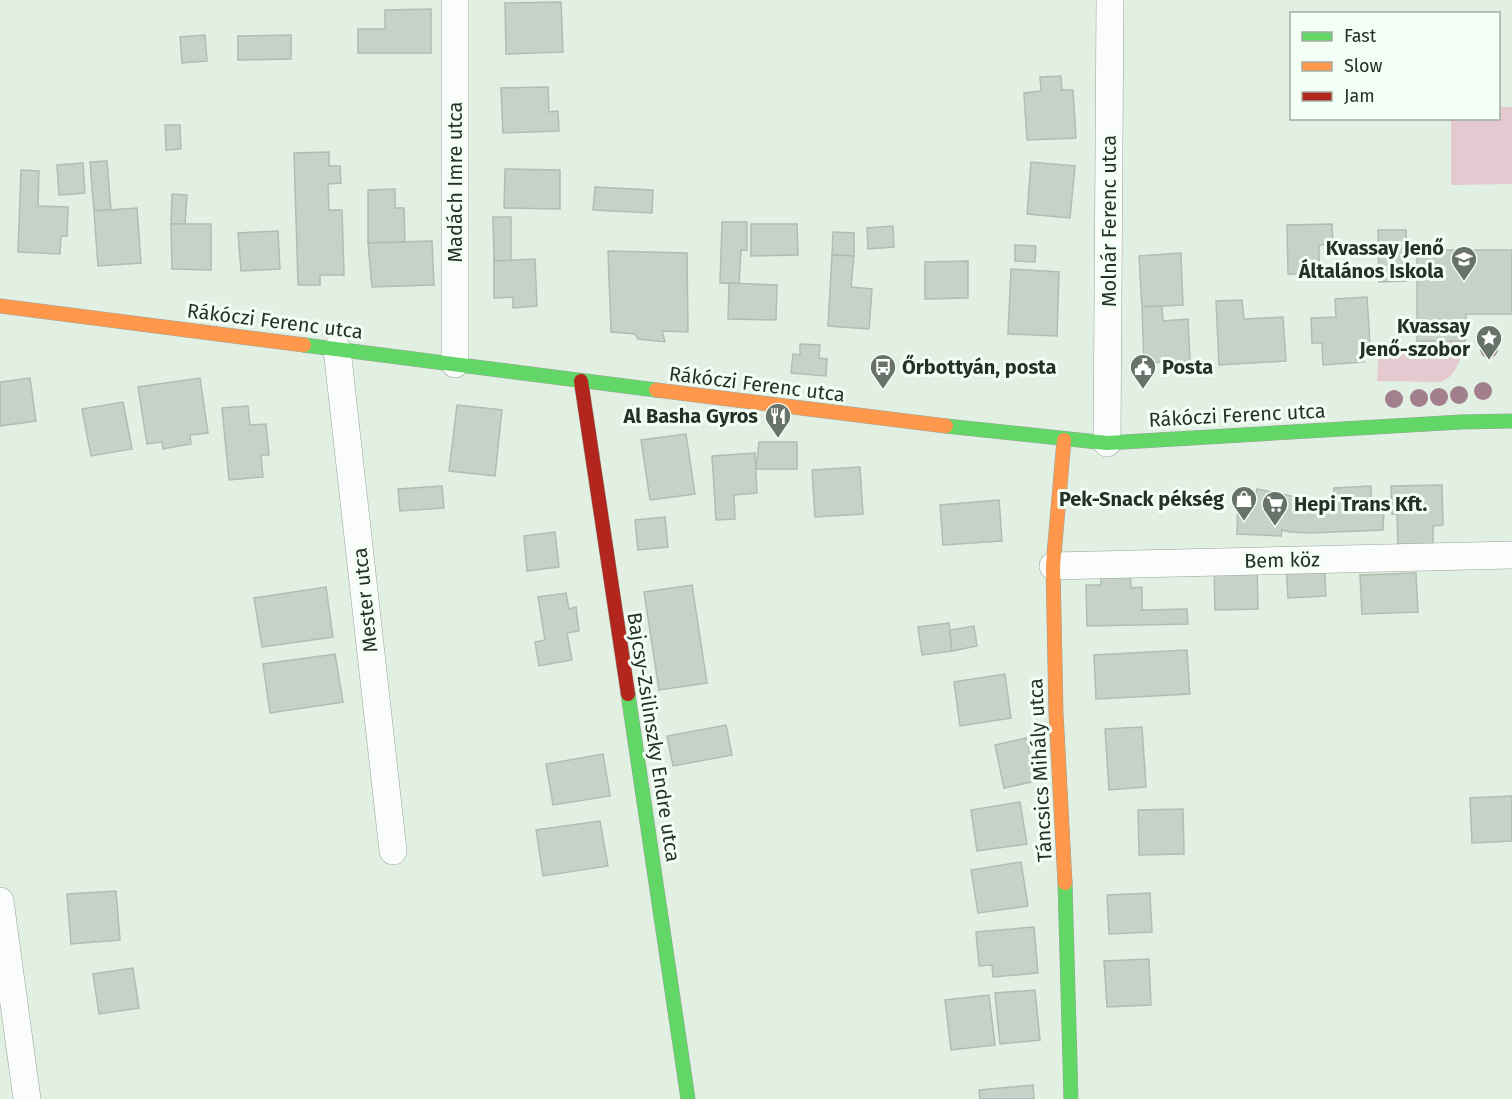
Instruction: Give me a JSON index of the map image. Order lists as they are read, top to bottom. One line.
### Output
{"streets":{"main road":["Rákóczi Ferenc utca","Bajcsy-Zsilinszky Endre utca","Táncsics Mihály utca"],"street":["Madách Imre utca","Molnár Ferenc utca","Bem köz","Mester utca"]},"crossings":[["Madách Imre utca","Rákóczi Ferenc utca"],["Molnár Ferenc utca","Rákóczi Ferenc utca"],["Rákóczi Ferenc utca","Mester utca"],["Rákóczi Ferenc utca","Bajcsy-Zsilinszky Endre utca"],["Rákóczi Ferenc utca","Táncsics Mihály utca"],["Bem köz","Táncsics Mihály utca"]],"places":{"school or university":["Kvassay Jenő Általános Iskola"],"place":["Kvassay Jenő-szobor"],"bus stop":["Őrbottyán, posta"],"public building":["Posta"],"restaurant":["Al Basha Gyros"],"shop":["Pek-Snack pékség"],"supermarket":["Hepi Trans Kft."]},"legend":["Fast","Slow","Jam"]}
